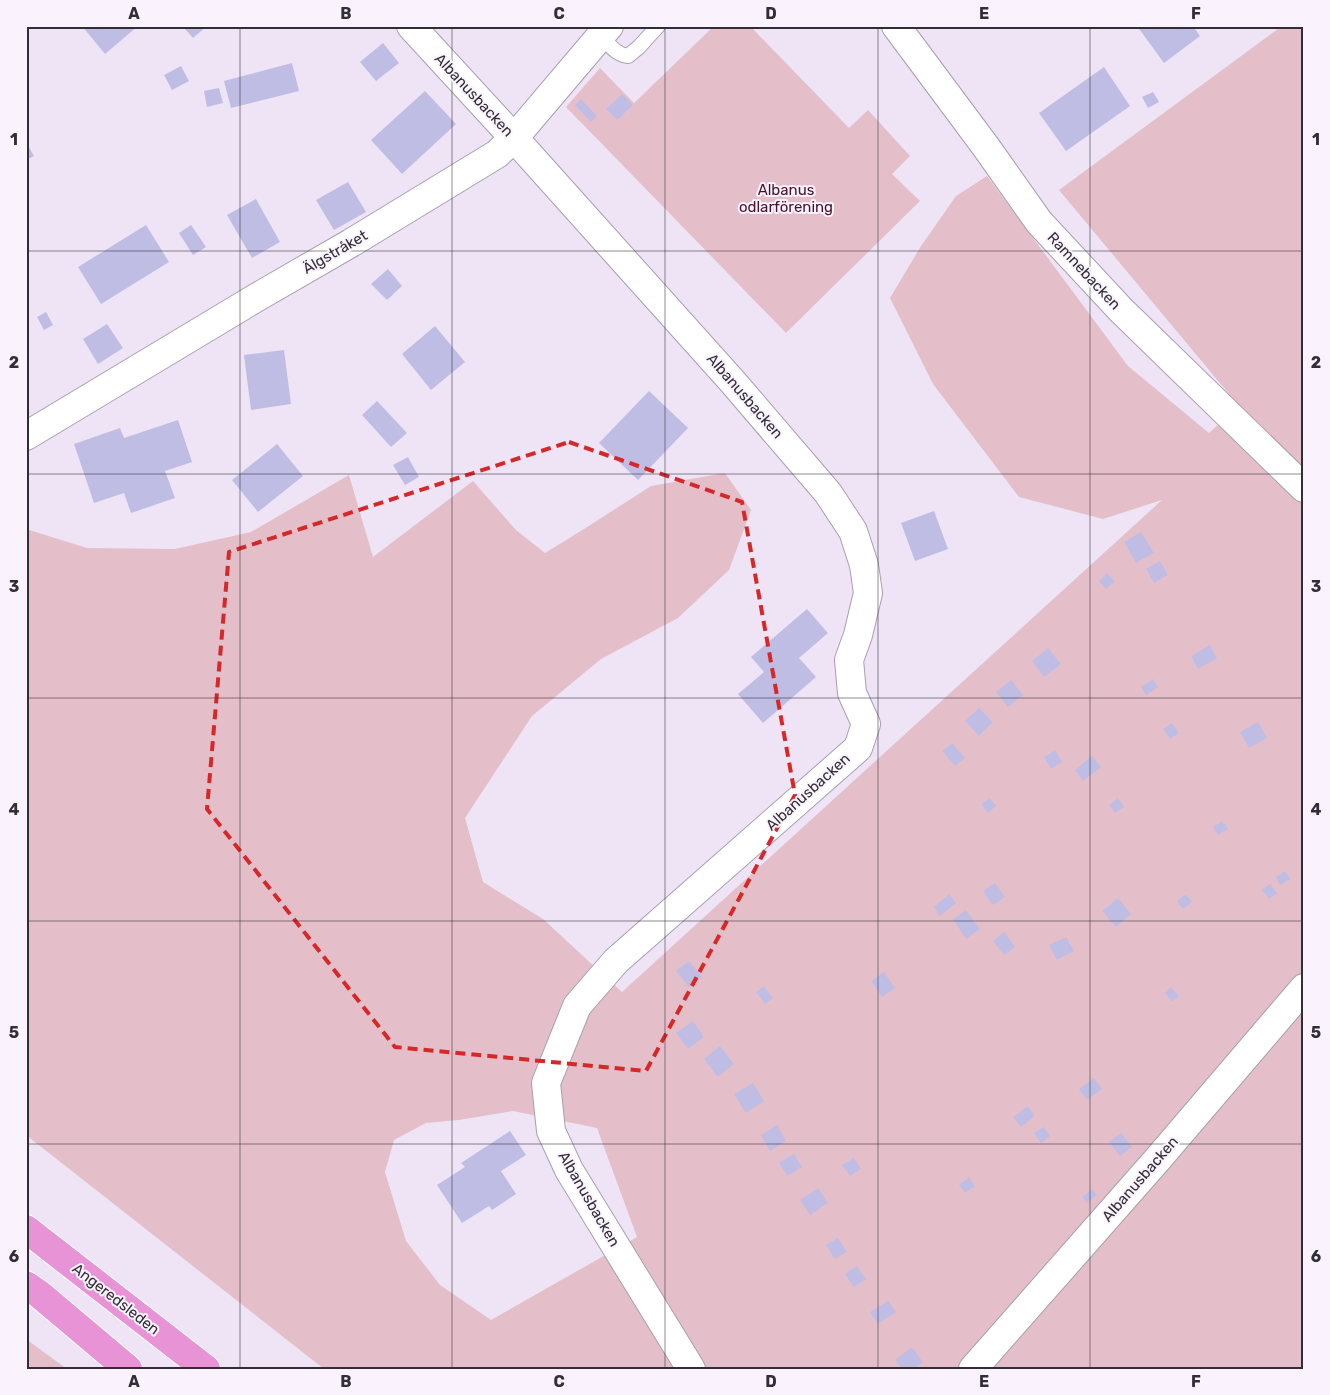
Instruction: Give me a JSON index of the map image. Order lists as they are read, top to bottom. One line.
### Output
{"streets":{"highway":["Angeredsleden"],"street":["Albanusbacken","Älgstråket","Ramnebacken"]},"crossings":[["Albanusbacken","Älgstråket"]],"parks":["Albanus odlarförening"],"grid":{"columns":["A","B","C","D","E","F"],"rows":["1","2","3","4","5","6"]}}
